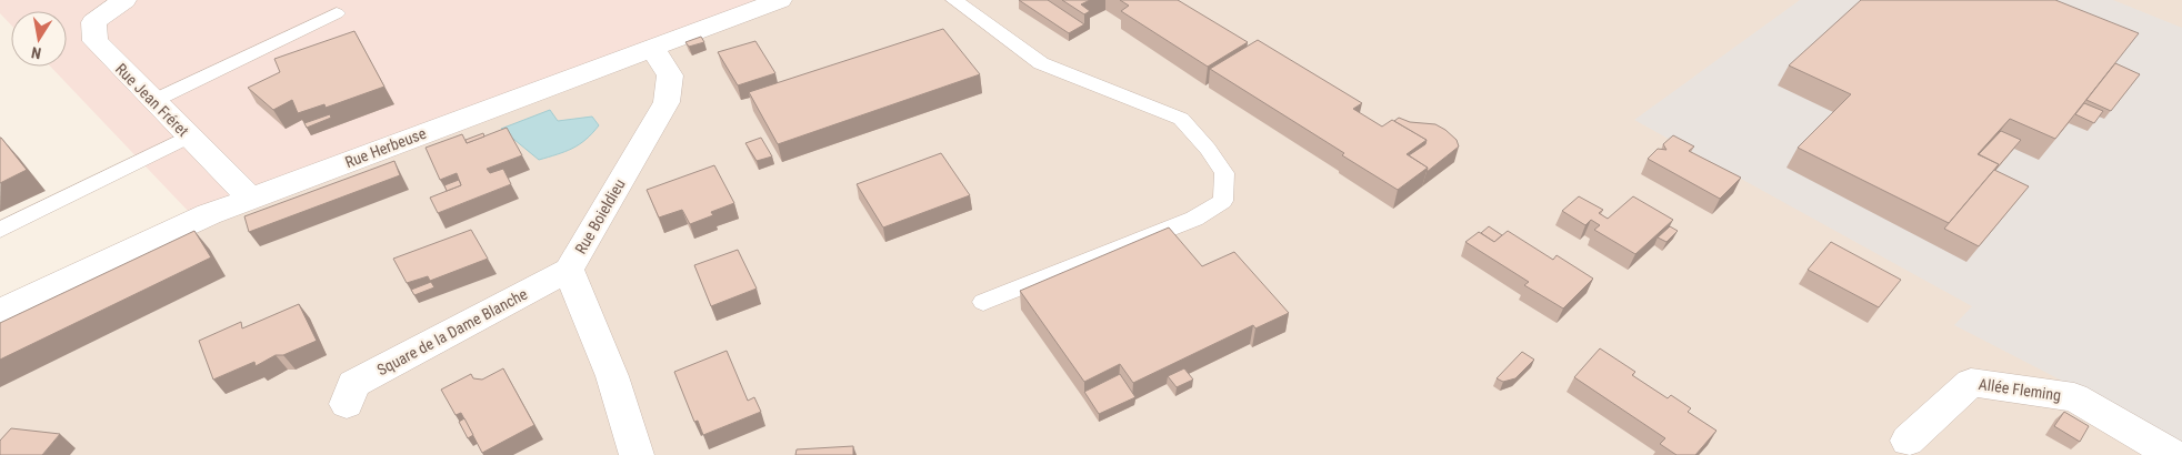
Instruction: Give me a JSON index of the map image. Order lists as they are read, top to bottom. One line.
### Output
{"streets":{"street":["Rue Jean Fréret","Rue Herbeuse","Rue Boieldieu","Square de la Dame Blanche","Allée Fleming"]},"crossings":[["Rue Jean Fréret","Rue Herbeuse"],["Rue Herbeuse","Rue Boieldieu"],["Rue Boieldieu","Square de la Dame Blanche"]],"north":"bottom"}
